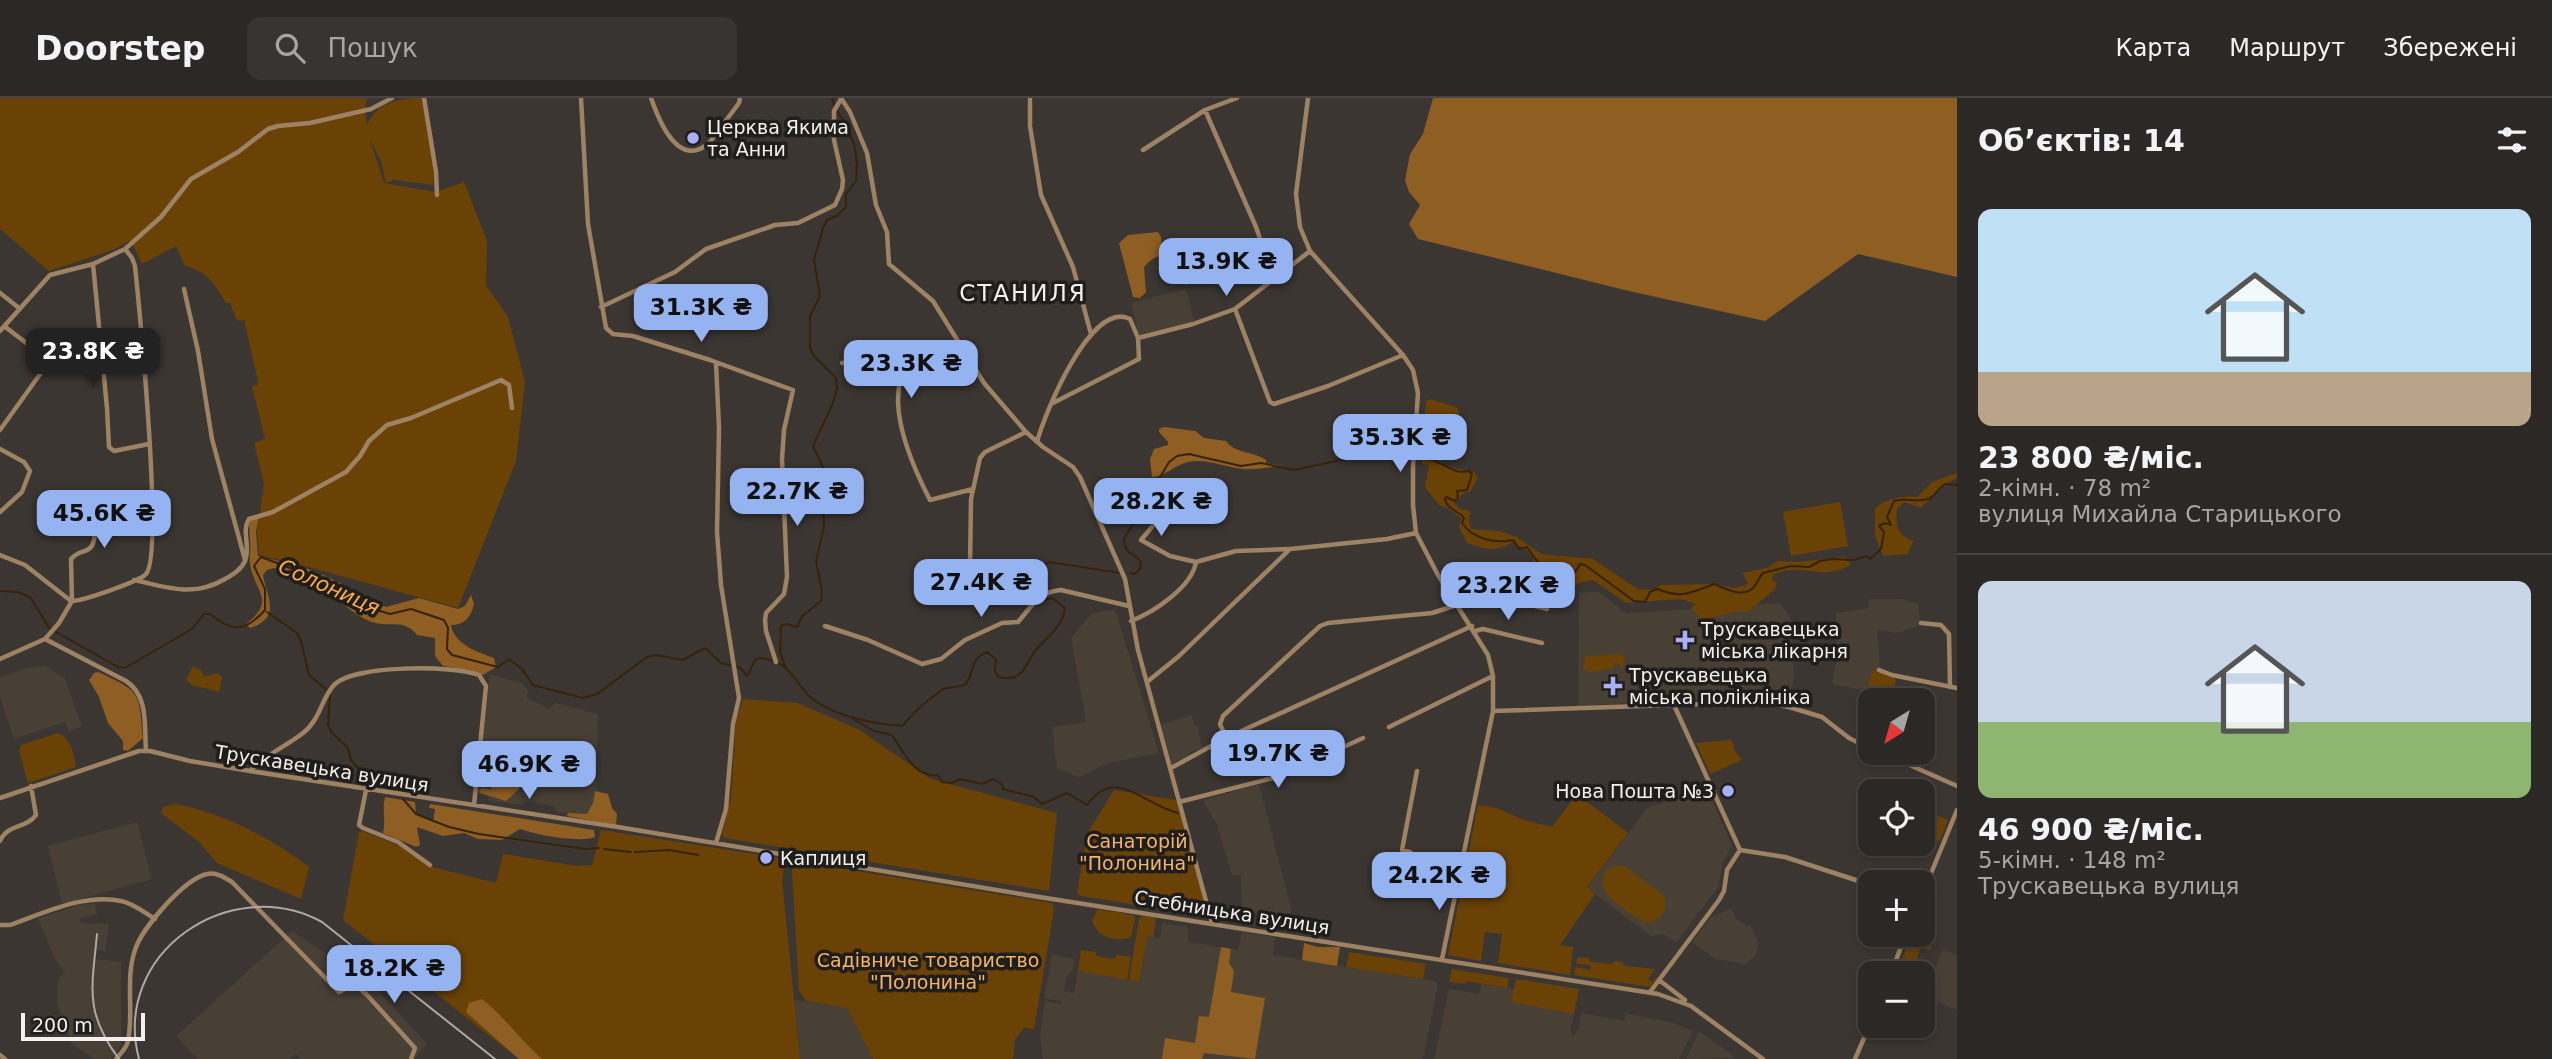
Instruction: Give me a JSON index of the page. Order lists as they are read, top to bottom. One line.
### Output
{"streets":{"street":["Трускавецька вулиця","Стебницька вулиця"]},"crossings":[["Трускавецька вулиця","Стебницька вулиця"]],"districts":["СТАНИЛЯ"],"water":["Солониця"],"parks":["Санаторій \"Полонина\"","Садівниче товариство \"Полонина\""],"places":{"other":["Церква Якима та Анни","Нова Пошта №3","Каплиця"],"health":["Трускавецька міська лікарня","Трускавецька міська поліклініка"]},"scale_bar":"200 m","north":"bottom left","page":{"header":"Doorstep","search":"Пошук","nav":["Карта","Маршрут","Збережені"],"heading":"Об’єктів: 14","list":[{"name":"23 800 ₴/міс.","note":"2-кімн. · 78 m² · вулиця Михайла Старицького"},{"name":"46 900 ₴/міс.","note":"5-кімн. · 148 m² · Трускавецька вулиця"}],"price":["13.9K ₴","31.3K ₴","23.8K ₴","23.3K ₴","35.3K ₴","22.7K ₴","28.2K ₴","45.6K ₴","27.4K ₴","23.2K ₴","19.7K ₴","46.9K ₴","24.2K ₴","18.2K ₴"],"map_buttons":["+","−"],"scale":"200 m"}}
